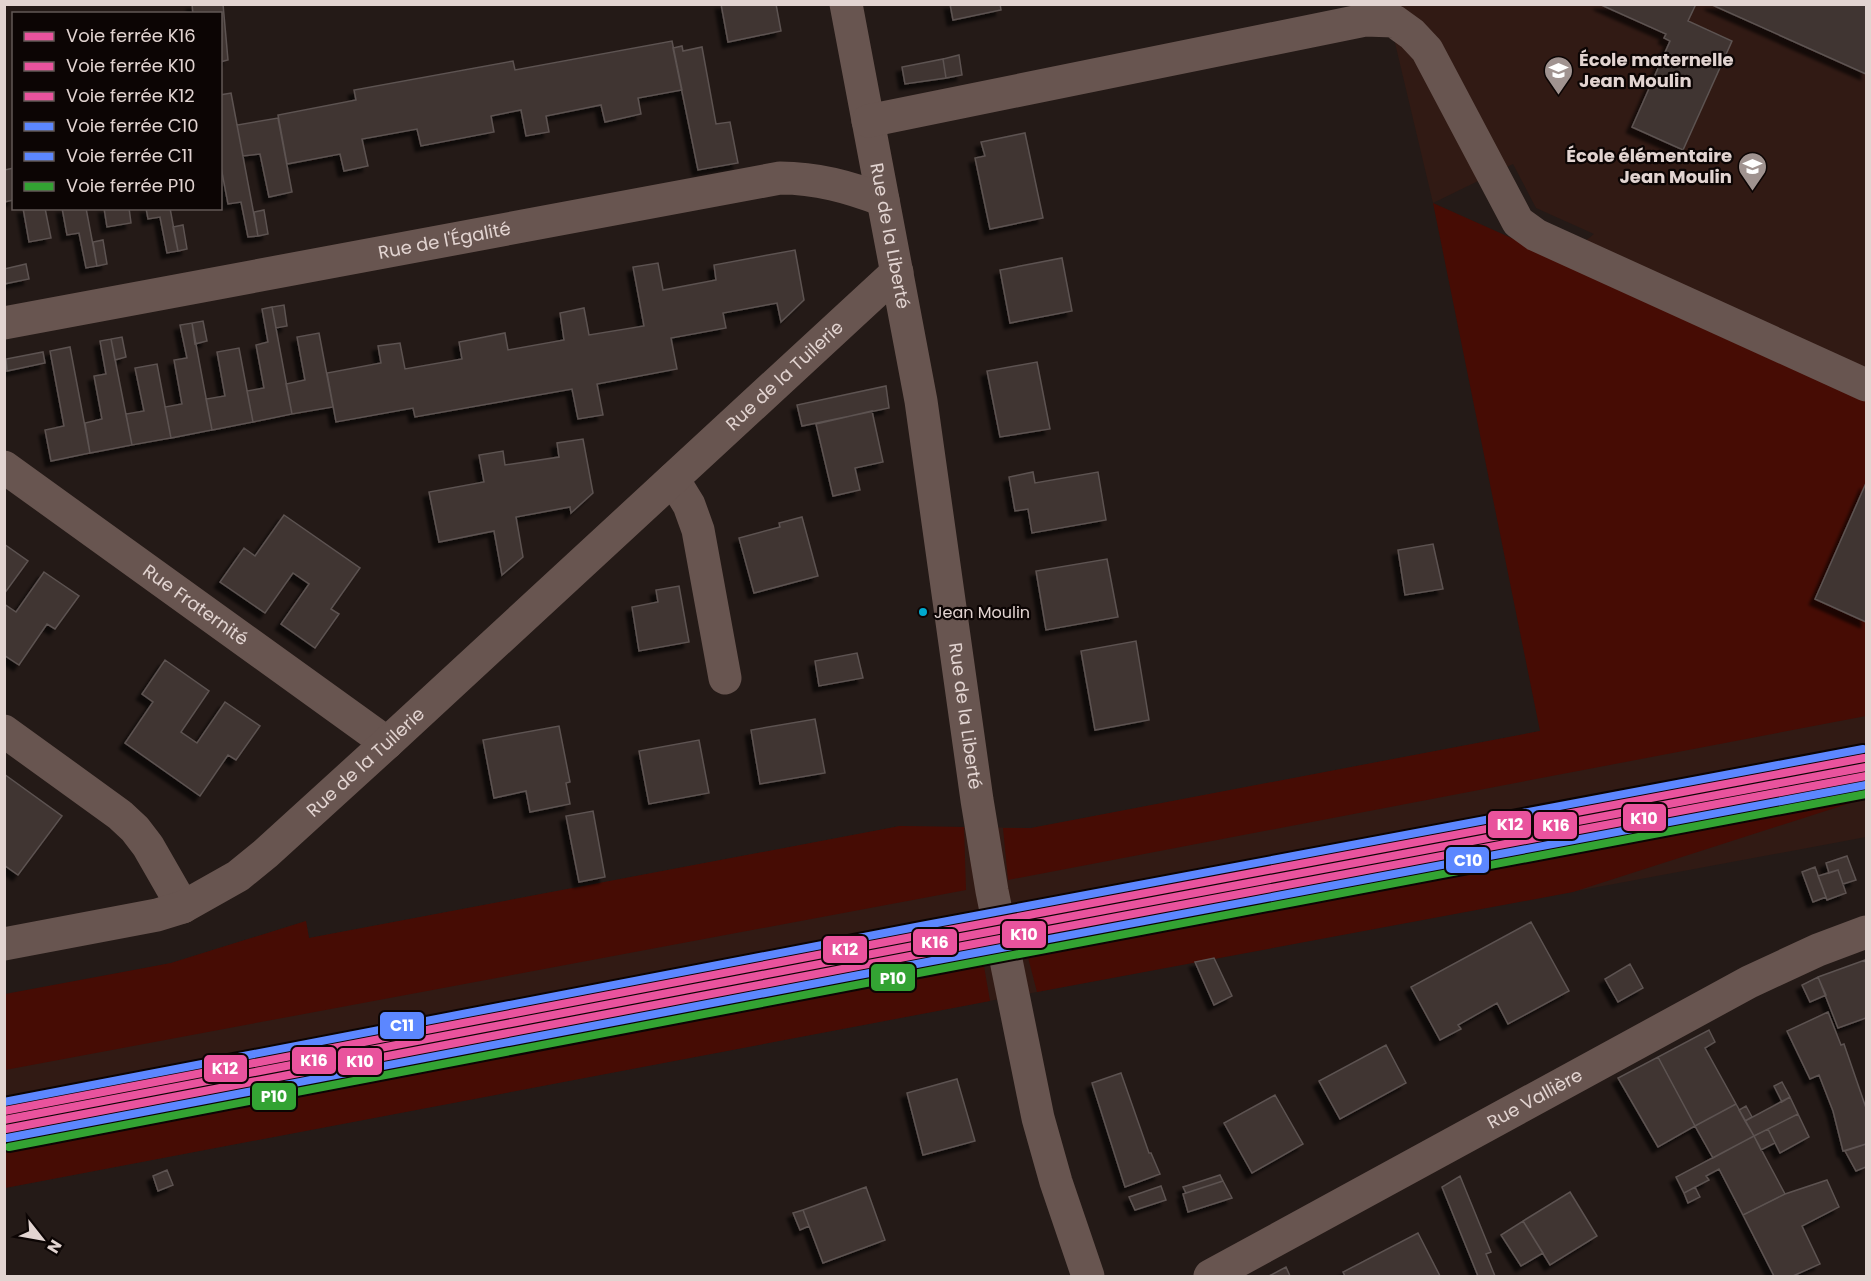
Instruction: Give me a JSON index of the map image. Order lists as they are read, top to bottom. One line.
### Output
{"streets":{"street":["Rue de la Liberté","Rue de l'Égalité","Rue de la Tuilerie","Rue Fraternité","Rue Vallière"]},"crossings":[["Rue de la Liberté","Rue de l'Égalité"],["Rue de la Liberté","Rue de la Tuilerie"],["Rue de la Tuilerie","Rue Fraternité"]],"places":{"school or university":["École maternelle Jean Moulin","École élémentaire Jean Moulin"],"other":["Jean Moulin"]},"lines":["rail line C11","rail line K12","rail line K16","rail line K10","rail line C10","rail line P10"],"legend":["Voie ferrée K16","Voie ferrée K10","Voie ferrée K12","Voie ferrée C10","Voie ferrée C11","Voie ferrée P10"],"north":"bottom right"}
